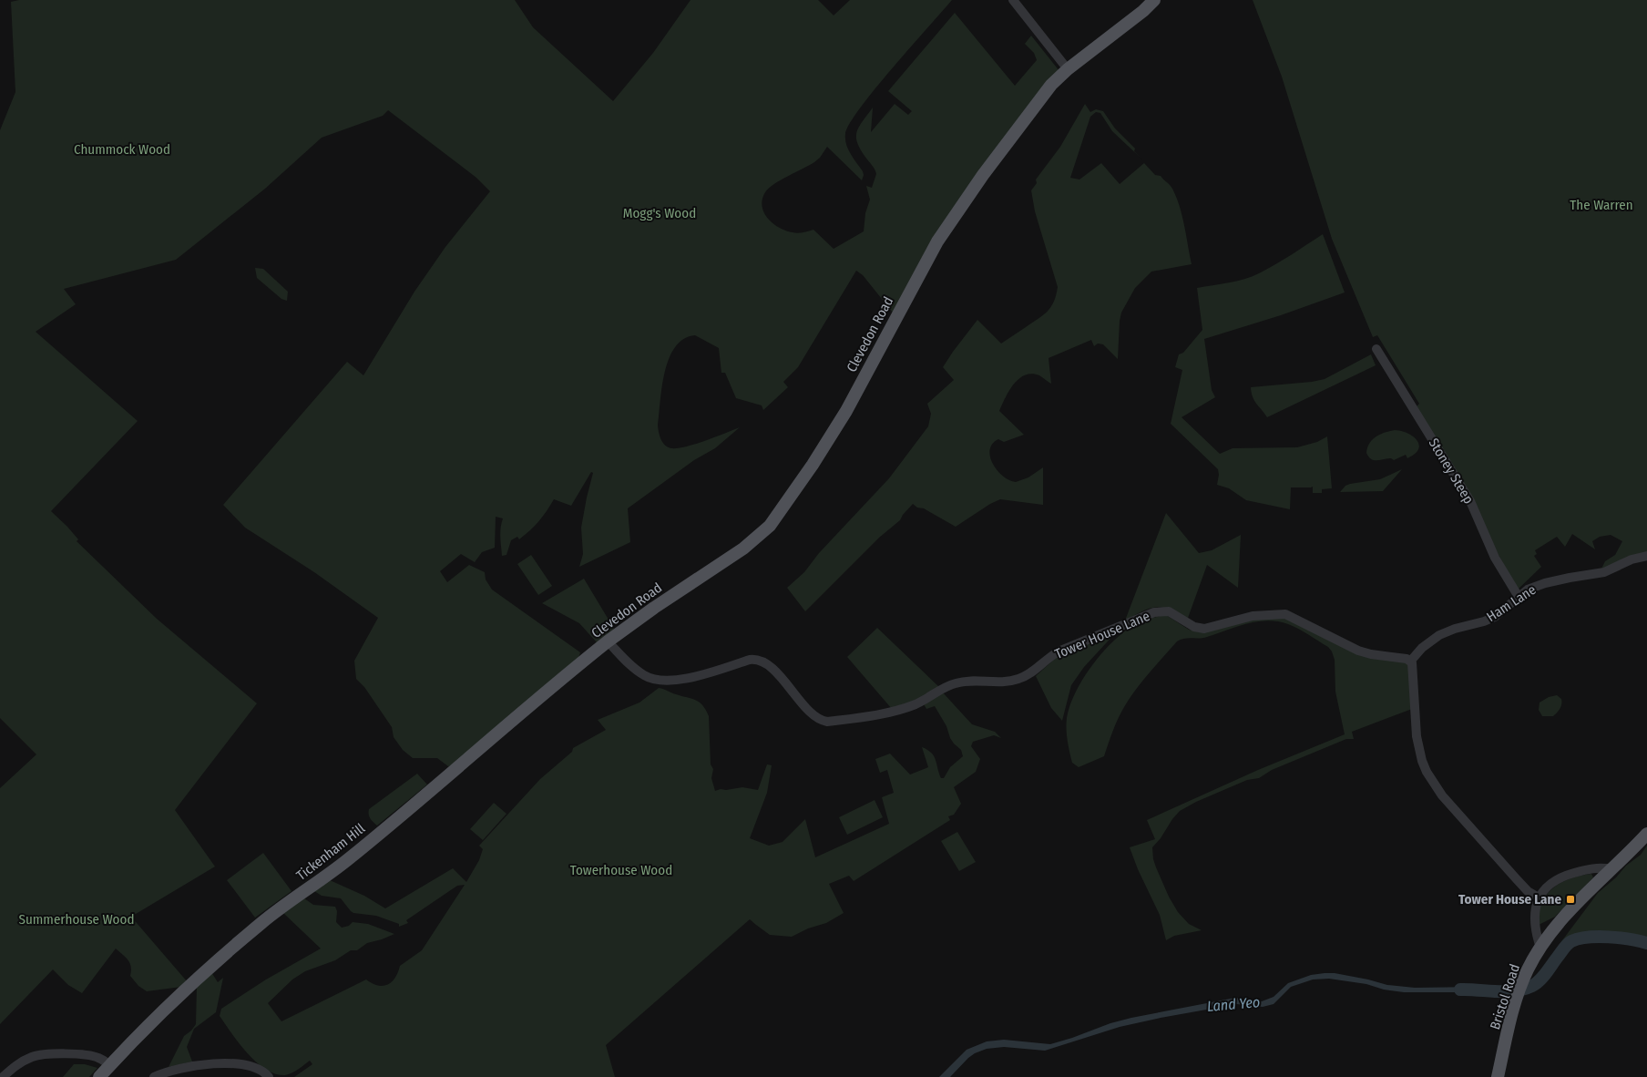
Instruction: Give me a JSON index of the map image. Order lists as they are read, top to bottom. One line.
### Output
{"streets":{"main road":["Clevedon Road","Tickenham Hill","Bristol Road"],"street":["Stoney Steep","Ham Lane","Tower House Lane"]},"crossings":[["Clevedon Road","Tower House Lane"],["Clevedon Road","Tickenham Hill"],["Stoney Steep","Ham Lane"],["Ham Lane","Tower House Lane"]],"water":["Land Yeo"],"parks":["Chummock Wood","The Warren","Mogg's Wood","Towerhouse Wood","Summerhouse Wood"],"places":{"transit":["Tower House Lane"]}}
